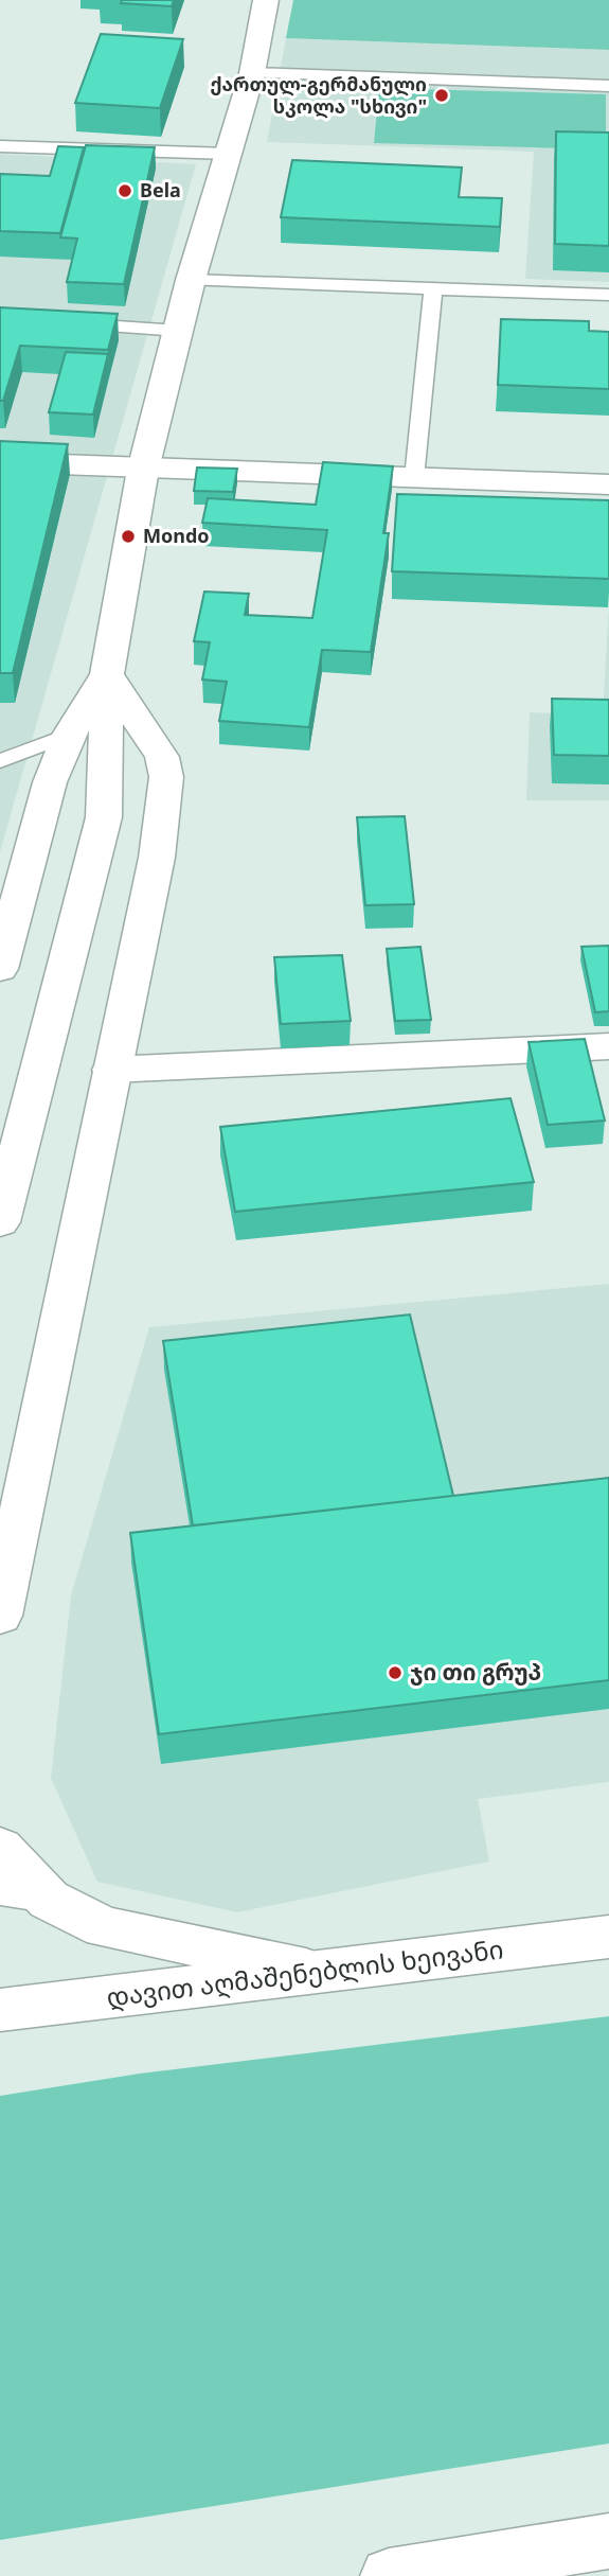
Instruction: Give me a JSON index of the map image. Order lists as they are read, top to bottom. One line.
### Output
{"streets":{"main road":["დავით აღმაშენებლის ხეივანი"]},"places":["ქართულ-გერმანული სკოლა \"სხივი\"","Bela","Mondo","ჯი თი გრუპ"]}
